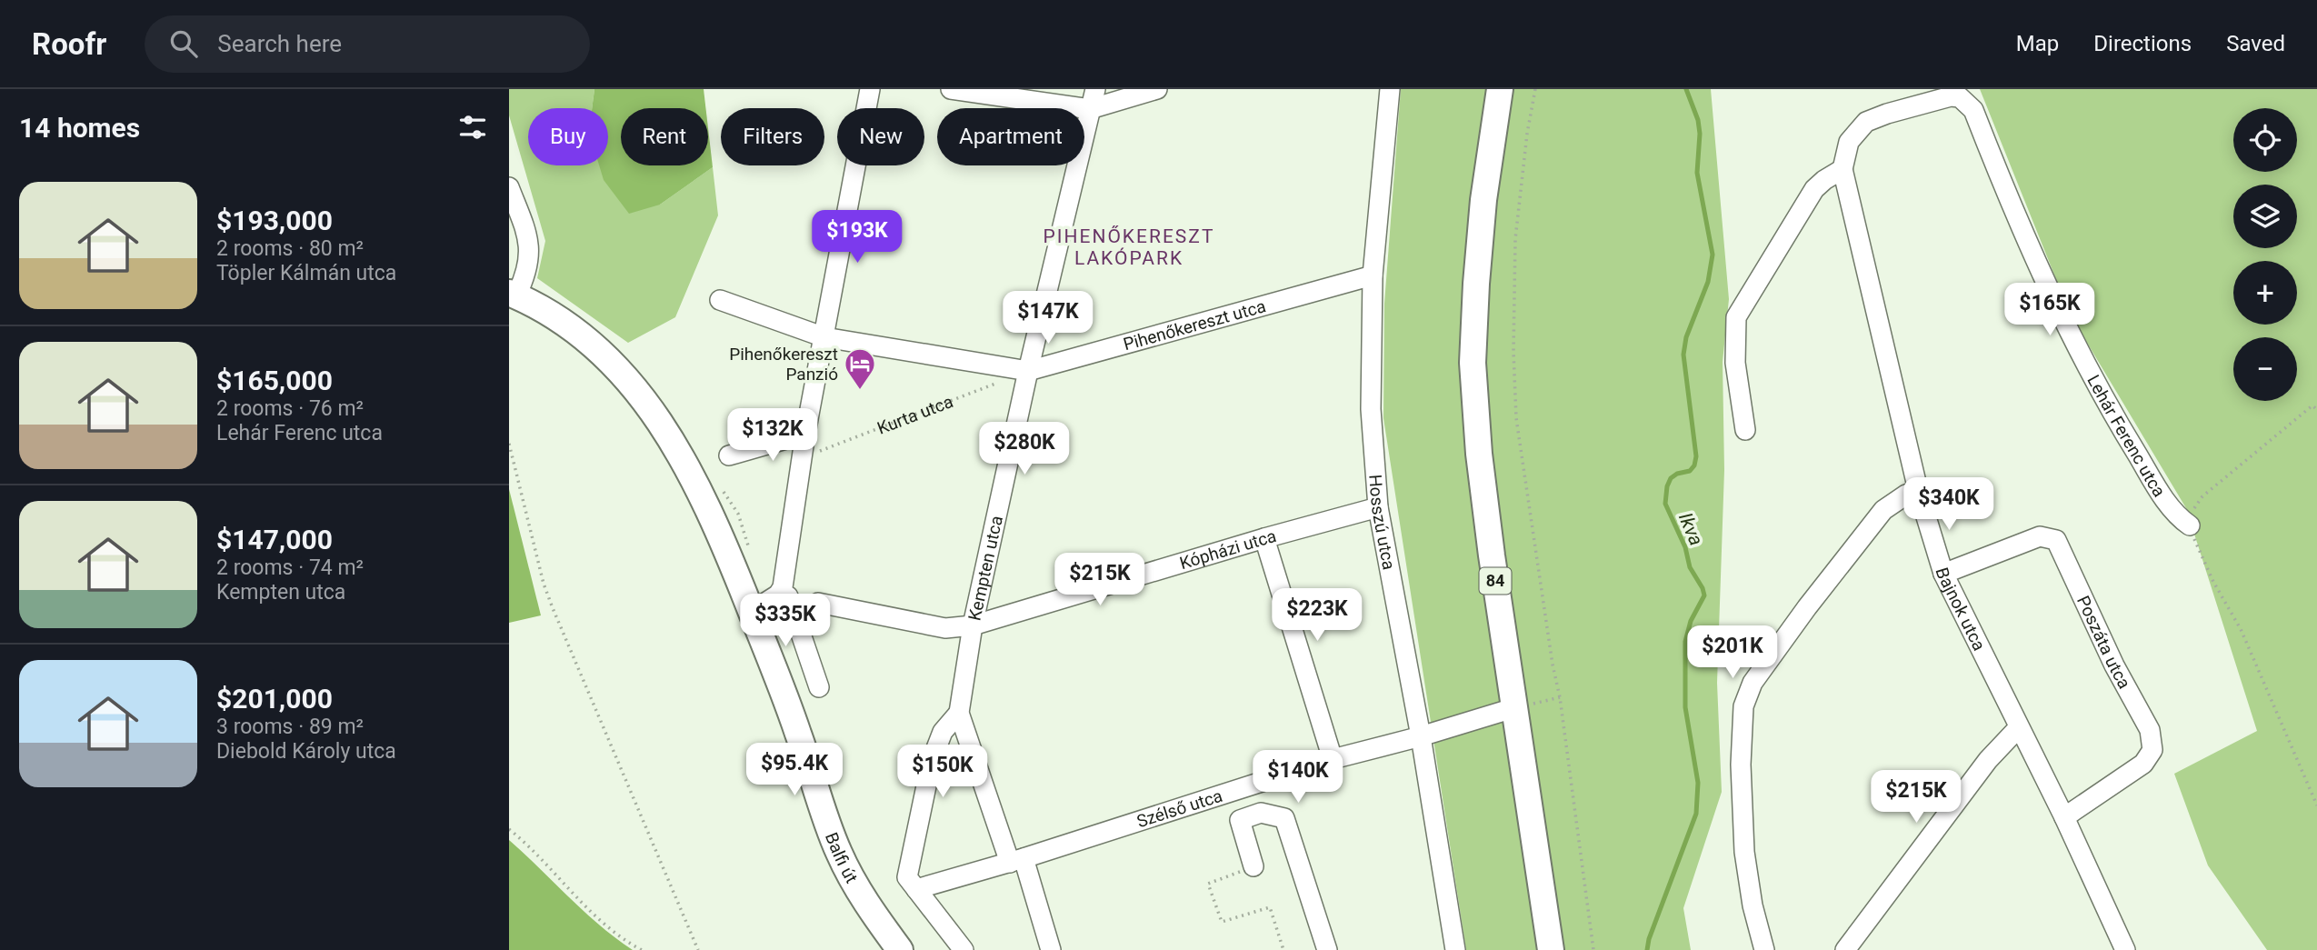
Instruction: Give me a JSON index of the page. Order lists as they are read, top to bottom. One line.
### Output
{"streets":{"main road":["84","Balfi út"],"street":["Pihenőkereszt utca","Lehár Ferenc utca","Hosszú utca","Kópházi utca","Kempten utca","Bajnok utca","Poszáta utca","Szélső utca"],"path":["Kurta utca"]},"crossings":[["Pihenőkereszt utca","Kurta utca"],["Pihenőkereszt utca","Hosszú utca"],["Pihenőkereszt utca","Kempten utca"],["Kurta utca","Kempten utca"],["Lehár Ferenc utca","Bajnok utca"],["Hosszú utca","Kópházi utca"],["Hosszú utca","Szélső utca"],["Kópházi utca","Kempten utca"],["Kempten utca","Szélső utca"],["84","Szélső utca"],["Bajnok utca","Poszáta utca"]],"districts":["PIHENŐKERESZT LAKÓPARK"],"water":["Ikva"],"places":{"hotel":["Pihenőkereszt Panzió"]},"page":{"header":"Roofr","search":"Search here","nav":["Map","Directions","Saved"],"heading":"14 homes","map_buttons":["+","−"],"chip":["Buy","Rent","Filters","New","Apartment"],"list":[{"name":"$193,000","note":"2 rooms · 80 m² · Töpler Kálmán utca"},{"name":"$165,000","note":"2 rooms · 76 m² · Lehár Ferenc utca"},{"name":"$147,000","note":"2 rooms · 74 m² · Kempten utca"},{"name":"$201,000","note":"3 rooms · 89 m² · Diebold Károly utca"}],"price":["$193K","$165K","$147K","$132K","$280K","$340K","$215K","$223K","$335K","$201K","$95.4K","$150K","$140K","$215K"]}}
